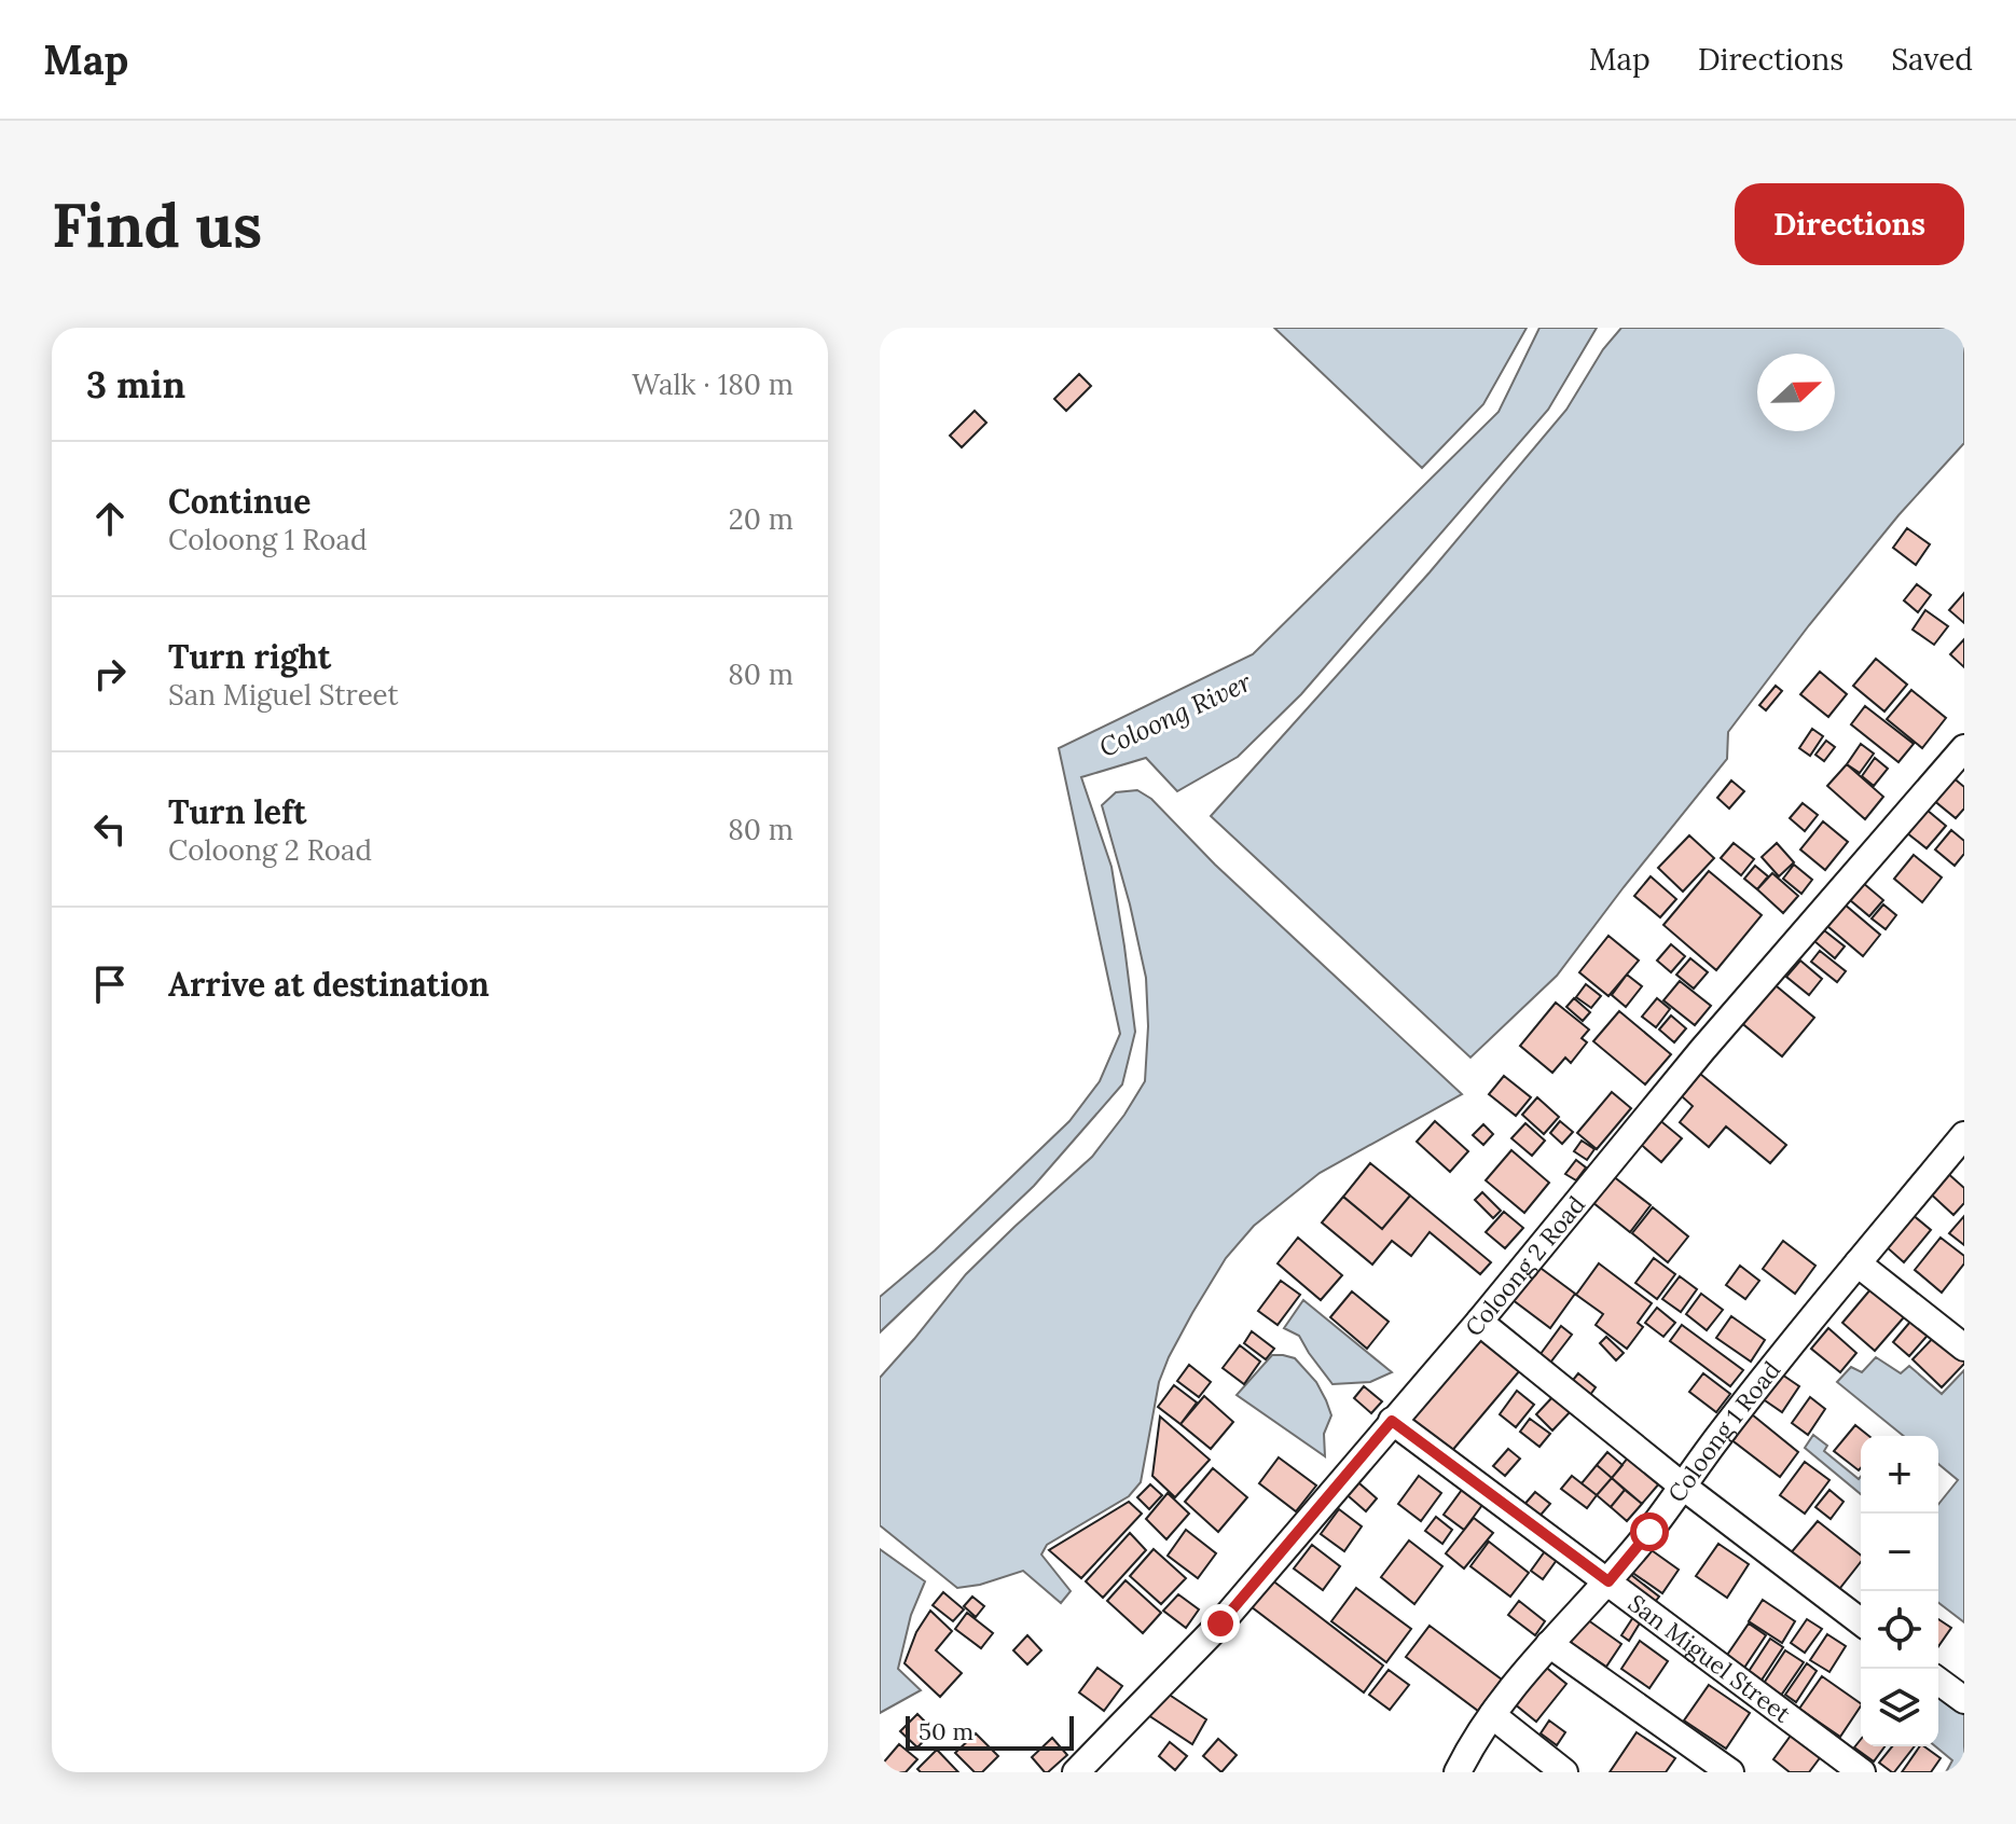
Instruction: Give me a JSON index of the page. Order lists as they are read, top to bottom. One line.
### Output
{"streets":{"street":["Coloong 2 Road","Coloong 1 Road","San Miguel Street"]},"crossings":[["Coloong 2 Road","San Miguel Street"],["Coloong 1 Road","San Miguel Street"]],"water":["Coloong River"],"scale_bar":"50 m","north":"right","page":{"header":"Map","nav":["Map","Directions","Saved"],"buttons":"Directions","title":"Find us","heading":["3 min","Walk · 180 m"],"list":[["Continue","Coloong 1 Road","20 m"],["Turn right","San Miguel Street","80 m"],["Turn left","Coloong 2 Road","80 m"],"Arrive at destination"],"map_buttons":["+","−"],"scale":"50 m"}}
